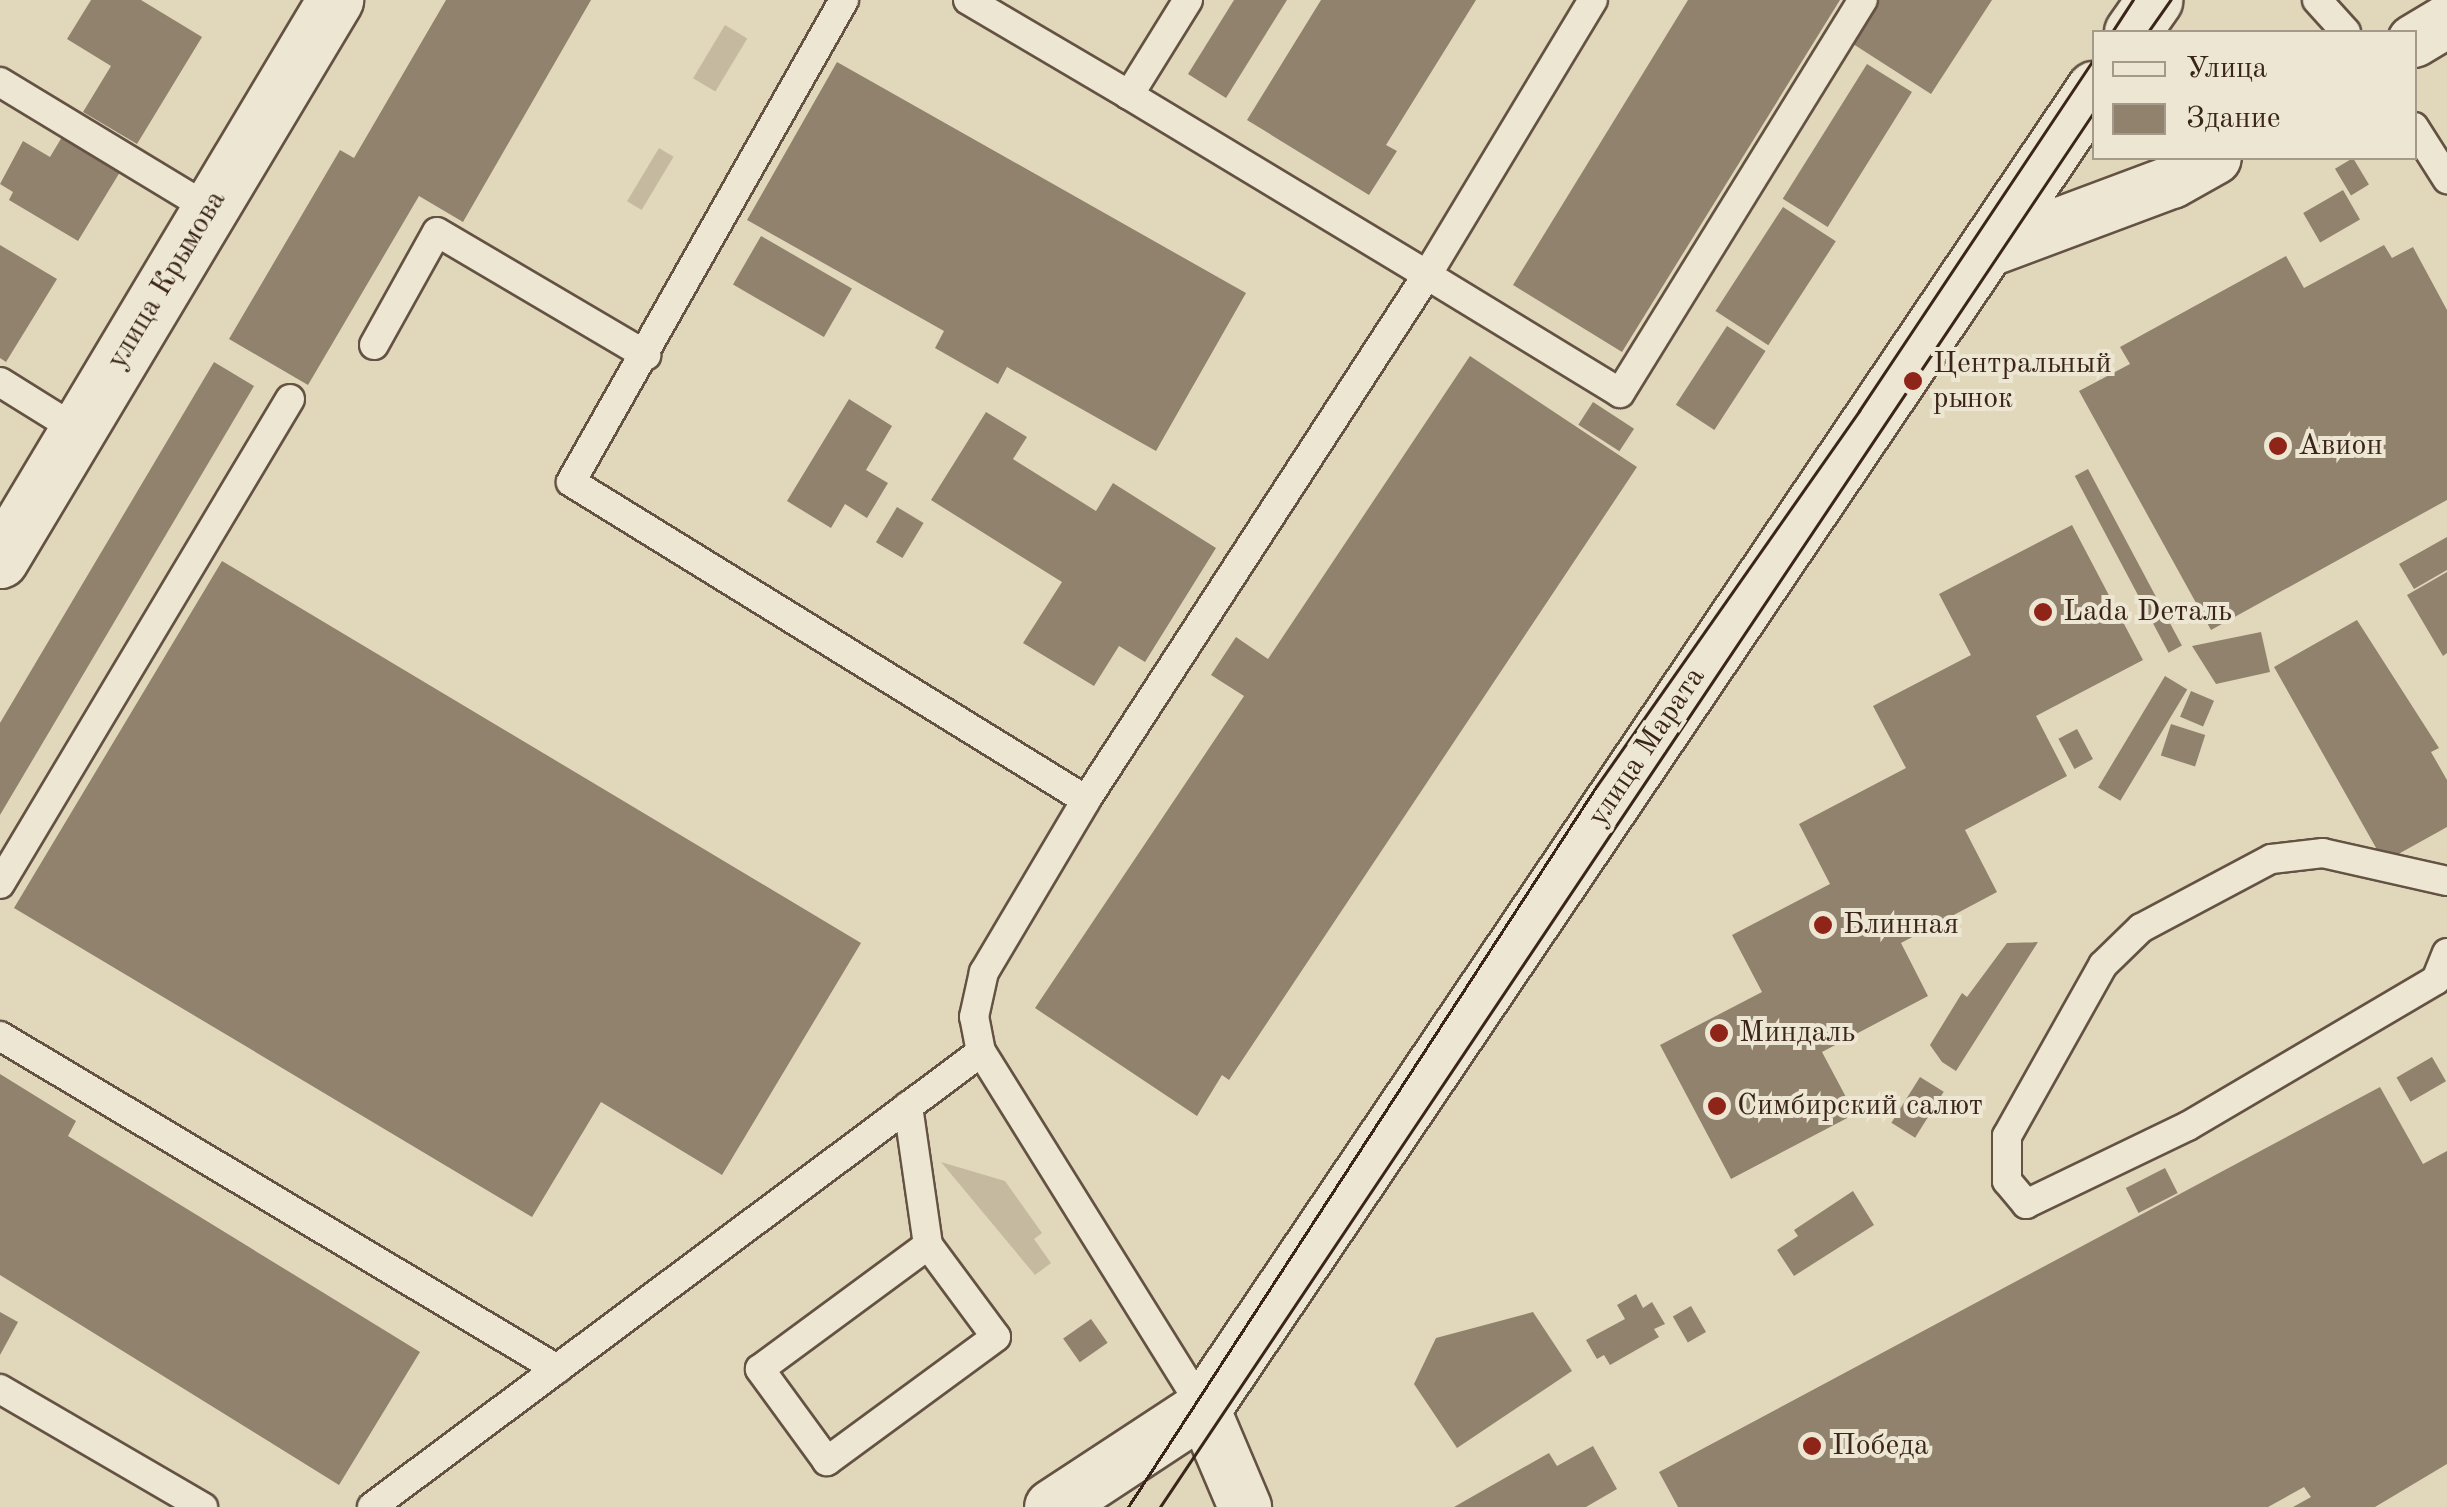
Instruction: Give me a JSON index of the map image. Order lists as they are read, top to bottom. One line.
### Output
{"streets":{"street":["улица Крымова","улица Марата"]},"places":["Центральный рынок","Авион","Lada Dеталь","Блинная","Миндаль","Симбирский салют","Победа"],"legend":["Улица","Здание"]}
